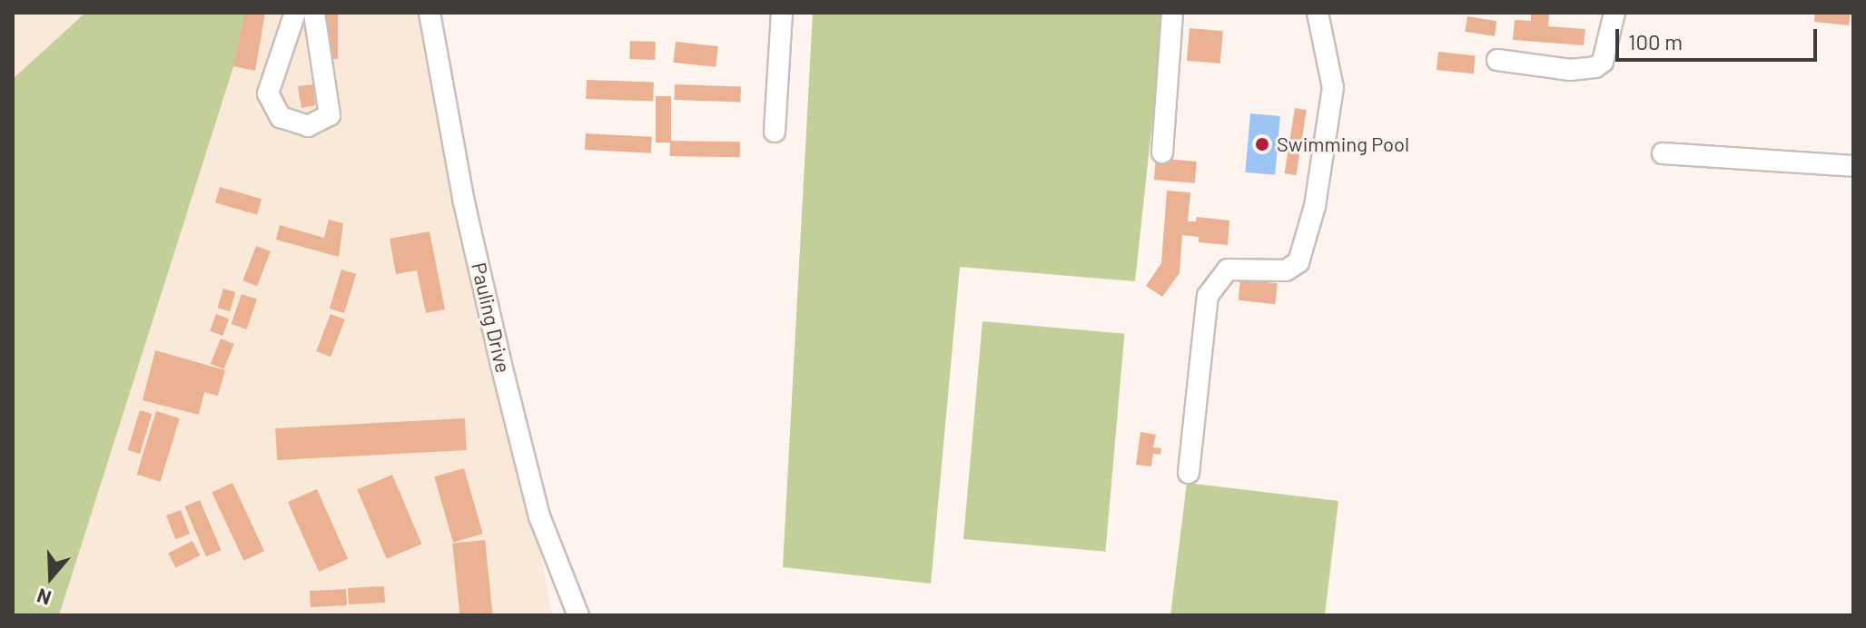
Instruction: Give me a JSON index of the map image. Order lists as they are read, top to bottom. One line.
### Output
{"streets":{"street":["Pauling Drive"]},"places":["Swimming Pool"],"scale_bar":"100 m","north":"bottom"}
